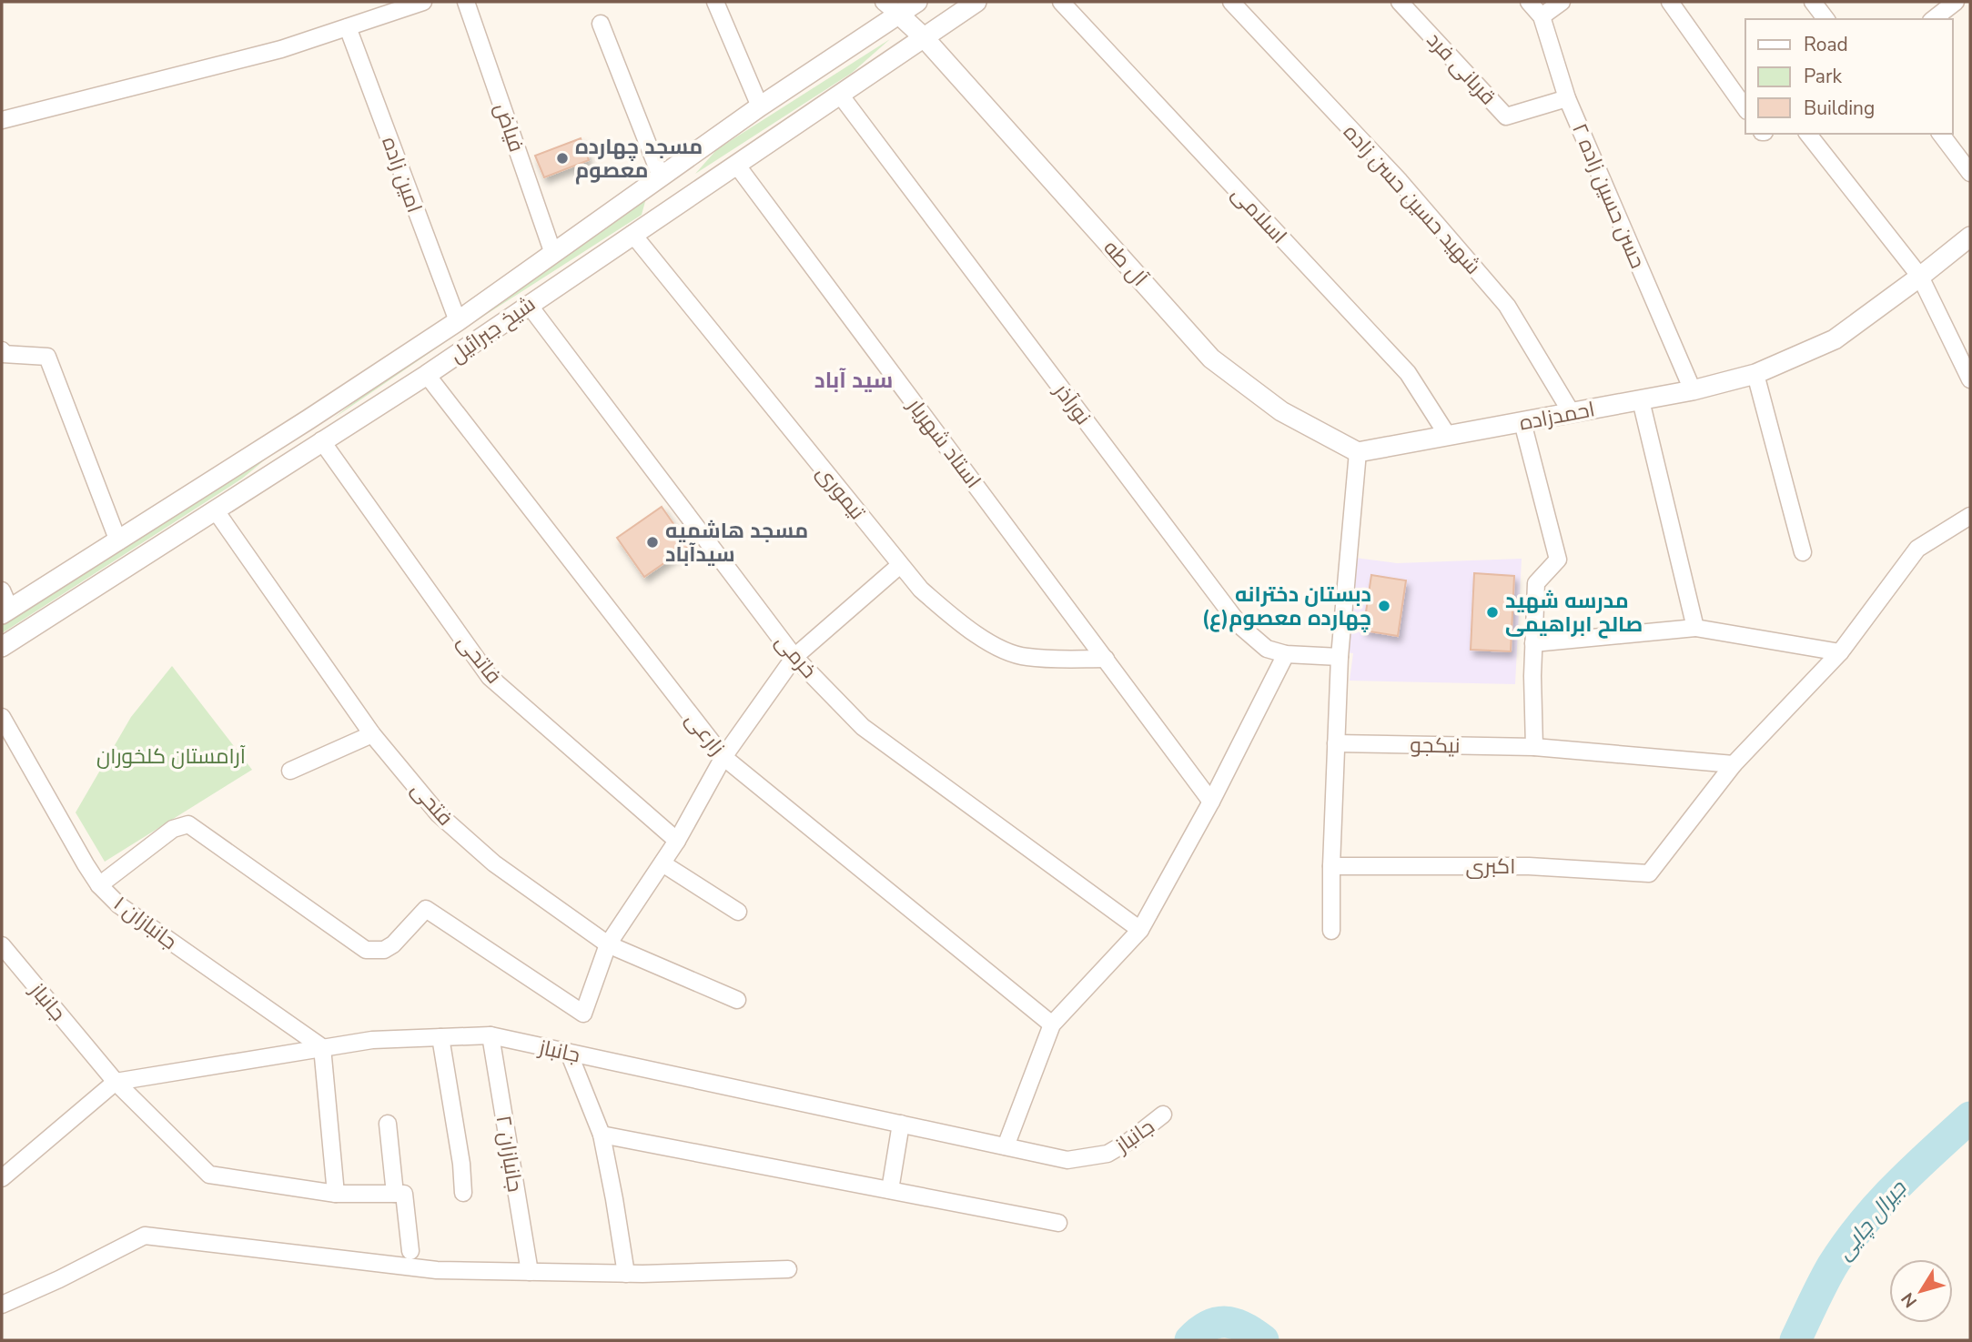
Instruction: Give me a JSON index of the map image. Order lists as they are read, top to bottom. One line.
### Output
{"streets":{"street":["قربانی فرد","فیاض","امین زاده","حسن حسین زاده ۲","شهید حسین حسن زاده","اسلامی","آل طه","شیخ جبرائیل","نورآذر","احمدزاده","استاد شهریار","تیموری","خرمی","فاتحی","زارعی","نیکجو","فتحی","اکبری","جانبازان ۱","جانباز","جانبازان ۲"]},"crossings":[["قربانی فرد","حسن حسین زاده ۲"],["فیاض","شیخ جبرائیل"],["امین زاده","شیخ جبرائیل"],["حسن حسین زاده ۲","احمدزاده"],["شهید حسین حسن زاده","احمدزاده"],["اسلامی","احمدزاده"],["آل طه","شیخ جبرائیل"],["آل طه","احمدزاده"],["شیخ جبرائیل","نورآذر"],["شیخ جبرائیل","استاد شهریار"],["شیخ جبرائیل","تیموری"],["شیخ جبرائیل","خرمی"],["شیخ جبرائیل","فاتحی"],["شیخ جبرائیل","زارعی"],["شیخ جبرائیل","فتحی"],["استاد شهریار","تیموری"],["نیکجو","اکبری"],["جانبازان ۱","جانباز"],["جانباز","جانبازان ۲"]],"districts":["سید آباد"],"water":["جیرال چایی"],"parks":["آرامستان کلخوران"],"places":["مسجد چهارده معصوم","مسجد هاشمیه سیدآباد","دبستان دخترانه چهارده معصوم(ع)","مدرسه شهید صالح ابراهیمی"],"legend":["Road","Park","Building"],"north":"bottom left"}
